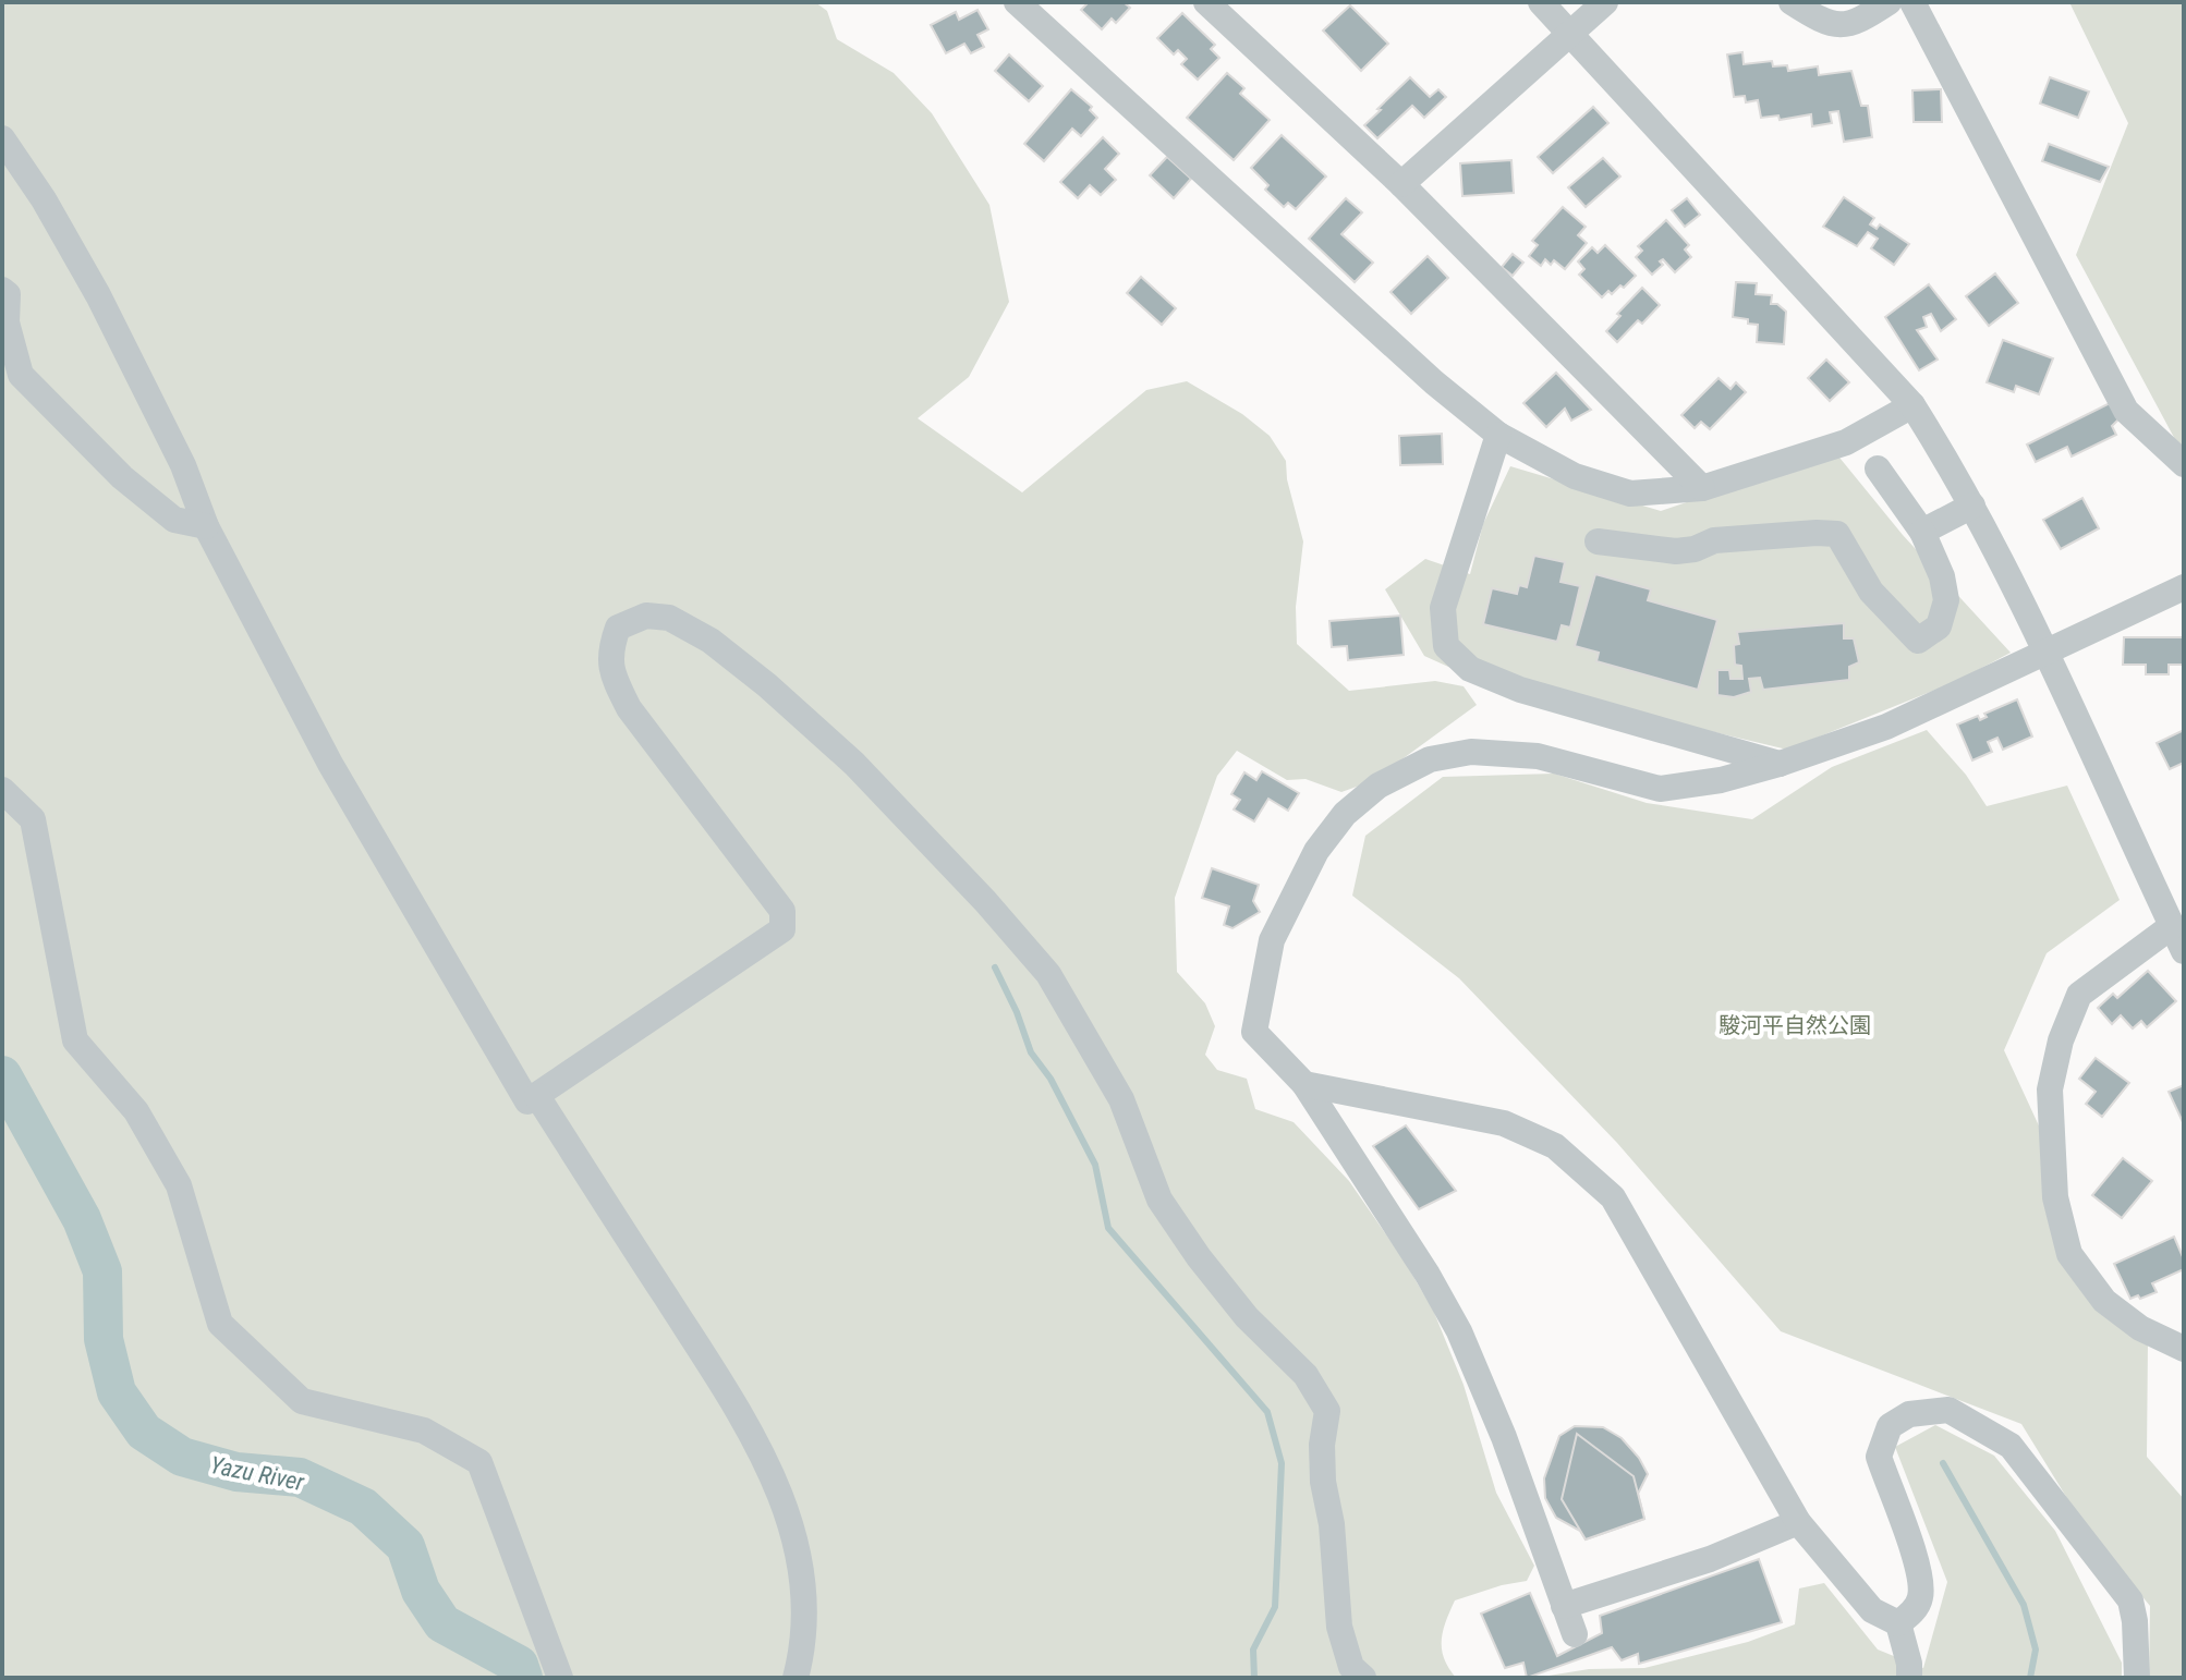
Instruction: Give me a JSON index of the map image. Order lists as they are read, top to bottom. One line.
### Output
{"water":["Yazu River"],"parks":["駿河平自然公園"]}
